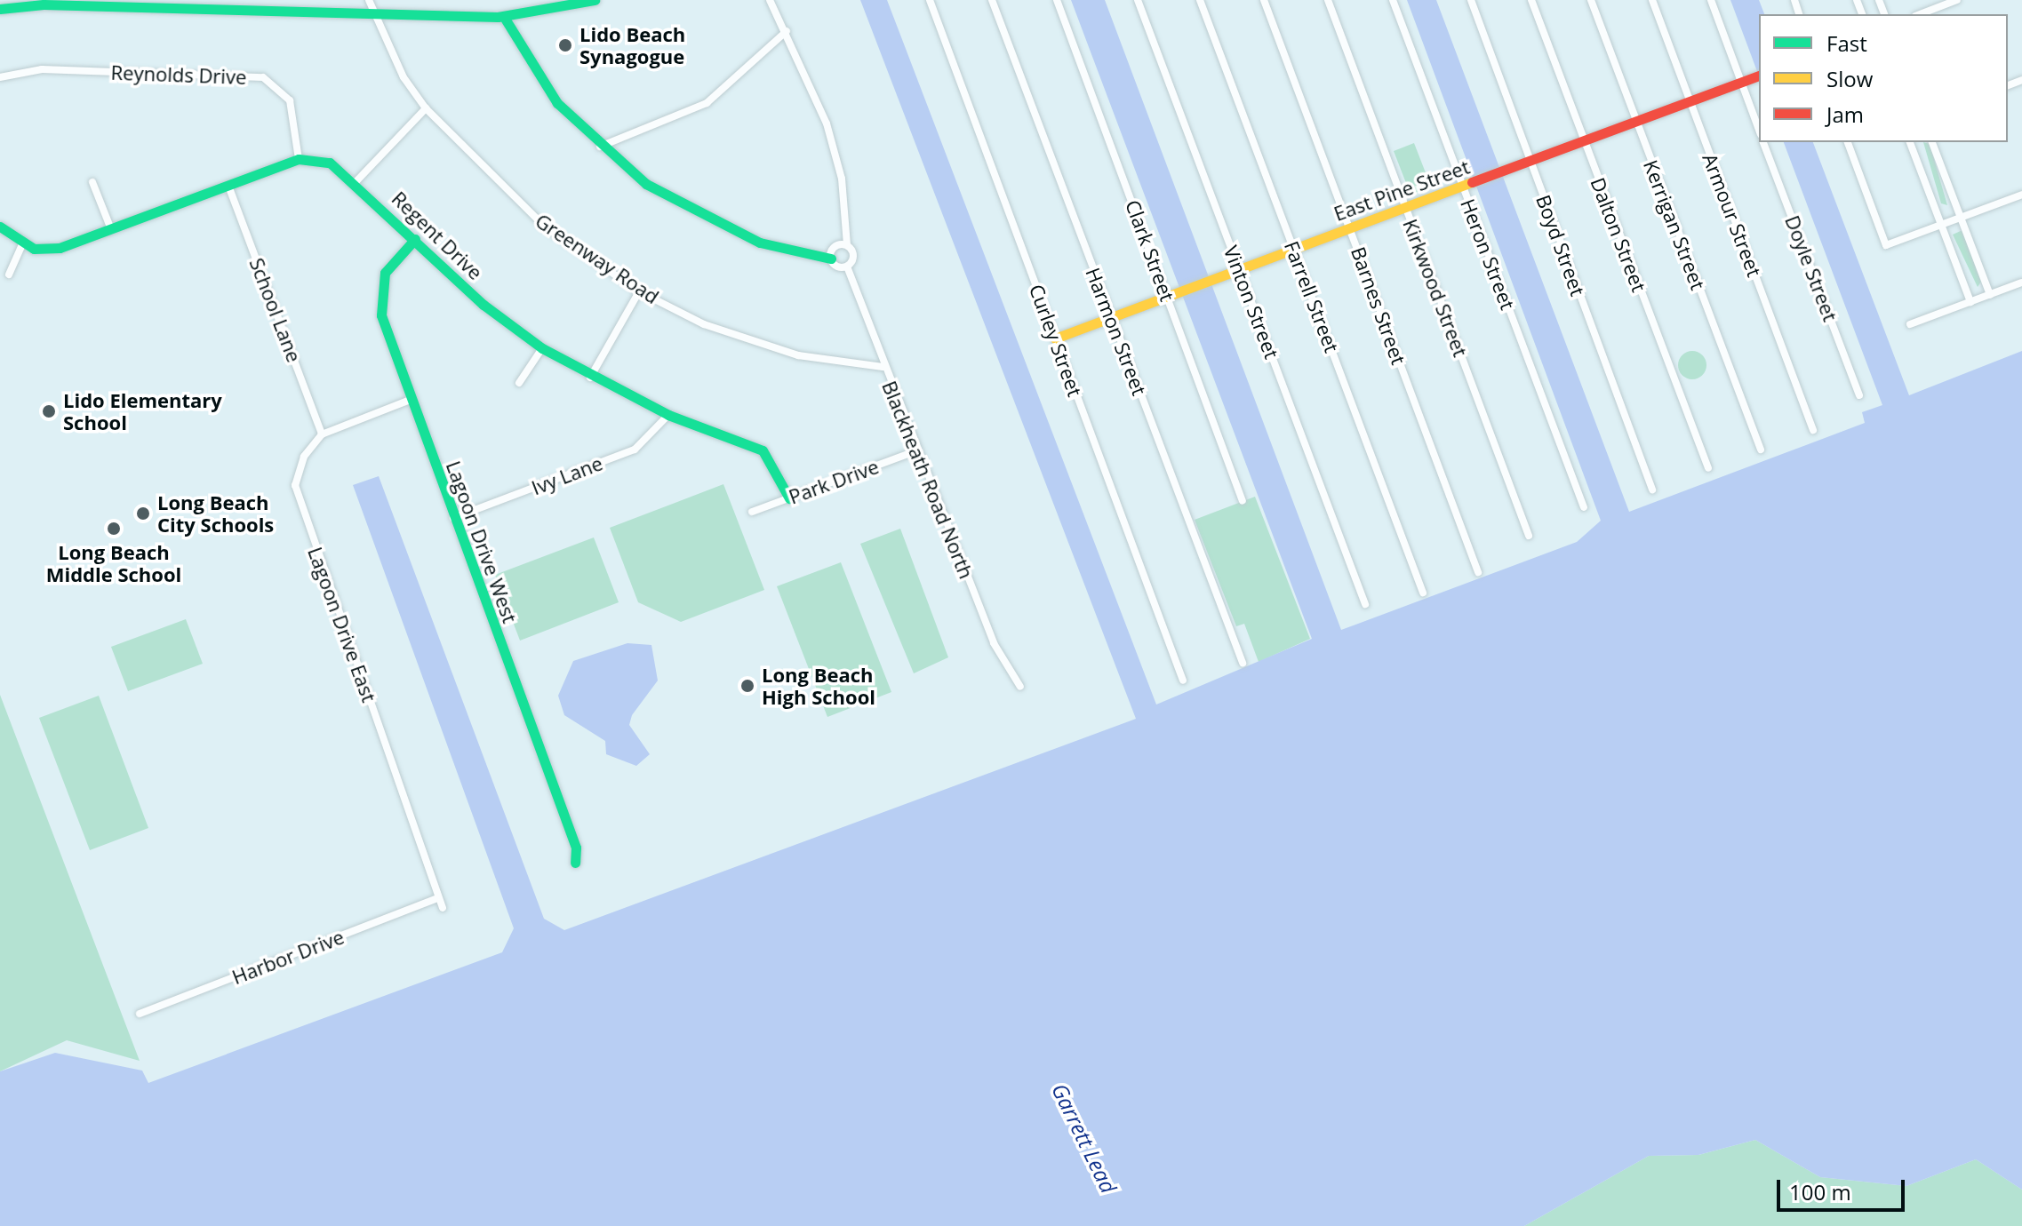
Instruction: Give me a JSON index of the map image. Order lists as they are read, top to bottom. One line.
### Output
{"streets":{"main road":["East Pine Street","Regent Drive","Lagoon Drive West"],"street":["Reynolds Drive","Armour Street","Kerrigan Street","Dalton Street","Boyd Street","Clark Street","Heron Street","Greenway Road","Doyle Street","Kirkwood Street","Farrell Street","Vinton Street","Barnes Street","School Lane","Harmon Street","Curley Street","Ivy Lane","Blackheath Road North","Park Drive","Lagoon Drive East","Harbor Drive"]},"crossings":[["Reynolds Drive","Regent Drive"],["East Pine Street","Armour Street"],["East Pine Street","Kerrigan Street"],["East Pine Street","Dalton Street"],["East Pine Street","Boyd Street"],["East Pine Street","Clark Street"],["East Pine Street","Heron Street"],["East Pine Street","Kirkwood Street"],["East Pine Street","Farrell Street"],["East Pine Street","Vinton Street"],["East Pine Street","Barnes Street"],["East Pine Street","Harmon Street"],["East Pine Street","Curley Street"],["Regent Drive","Ivy Lane"],["Regent Drive","Park Drive"],["Regent Drive","Lagoon Drive West"],["Greenway Road","Blackheath Road North"],["School Lane","Lagoon Drive East"],["Ivy Lane","Lagoon Drive West"],["Blackheath Road North","Park Drive"],["Lagoon Drive East","Harbor Drive"]],"water":["Garrett Lead"],"places":["Lido Beach Synagogue","Lido Elementary School","Long Beach City Schools","Long Beach Middle School","Long Beach High School"],"legend":["Fast","Slow","Jam"],"scale_bar":"100 m"}
